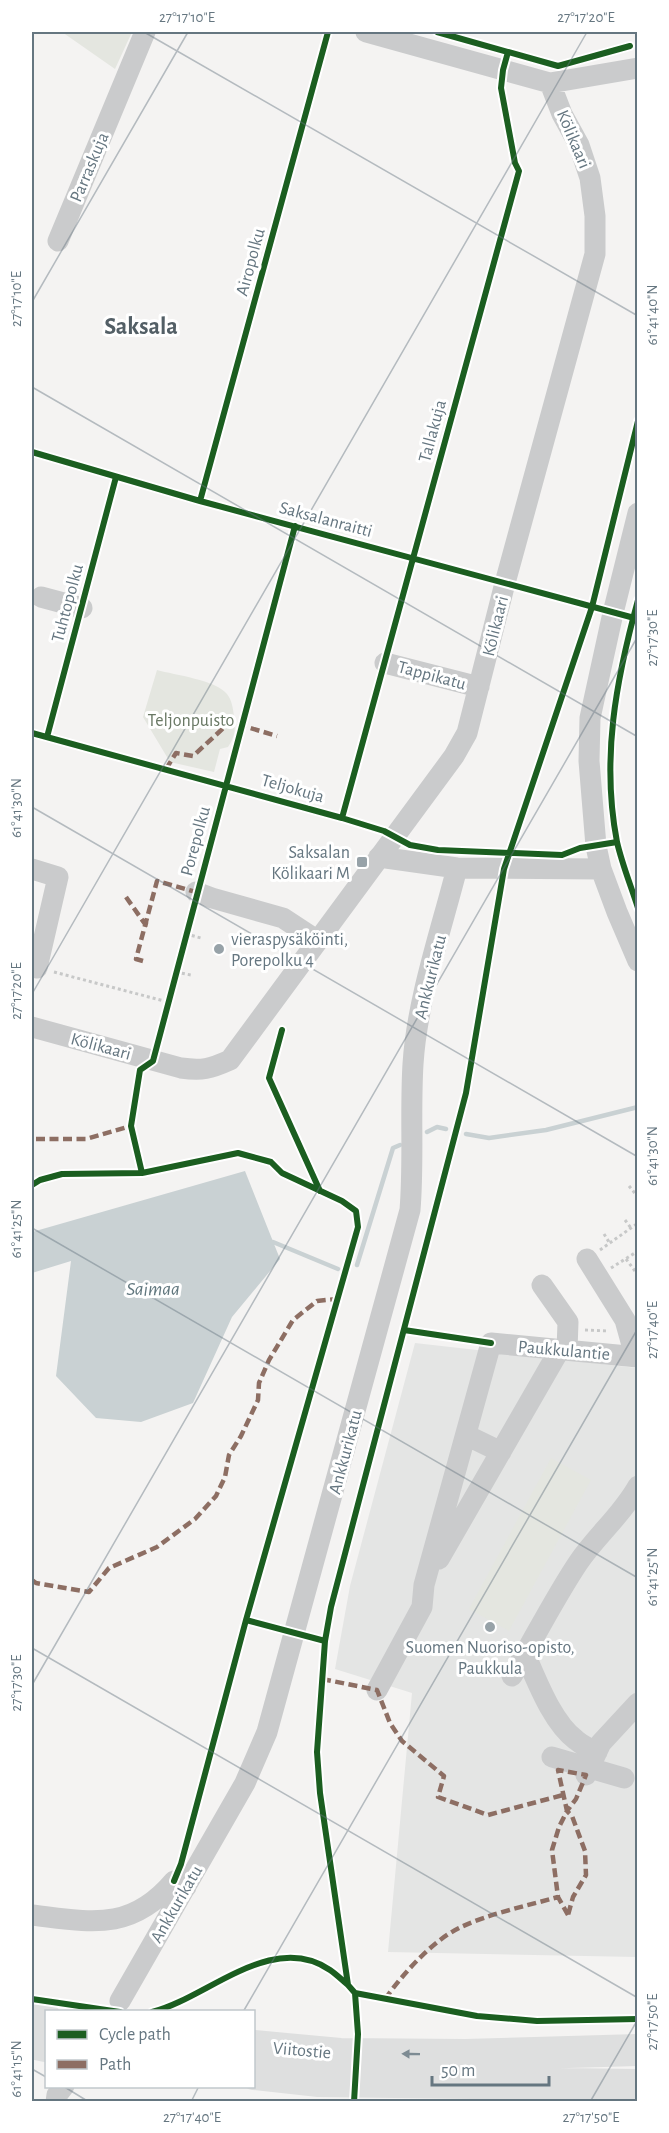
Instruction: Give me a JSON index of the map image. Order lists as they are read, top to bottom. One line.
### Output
{"streets":{"highway":["Viitostie"],"street":["Kölikaari","Parraskuja","Tappikatu","Ankkurikatu","Paukkulantie"],"path":["Porepolku"],"cycle path":["Airopolku","Tallakuja","Saksalanraitti","Tuhtopolku","Teljokuja"]},"crossings":[["Kölikaari","Tappikatu"]],"districts":["Saksala"],"water":["Saimaa"],"parks":["Teljonpuisto"],"places":{"transit":["Saksalan Kölikaari M"],"other":["vieraspysäköinti, Porepolku 4","Suomen Nuoriso-opisto, Paukkula"]},"legend":["Cycle path","Path"],"scale_bar":"50 m","coordinates":["27°17'10\"E","27°17'20\"E","61°41'40\"N","27°17'30\"E","61°41'30\"N","61°41'25\"N","27°17'40\"E","27°17'50\"E","61°41'15\"N"]}
